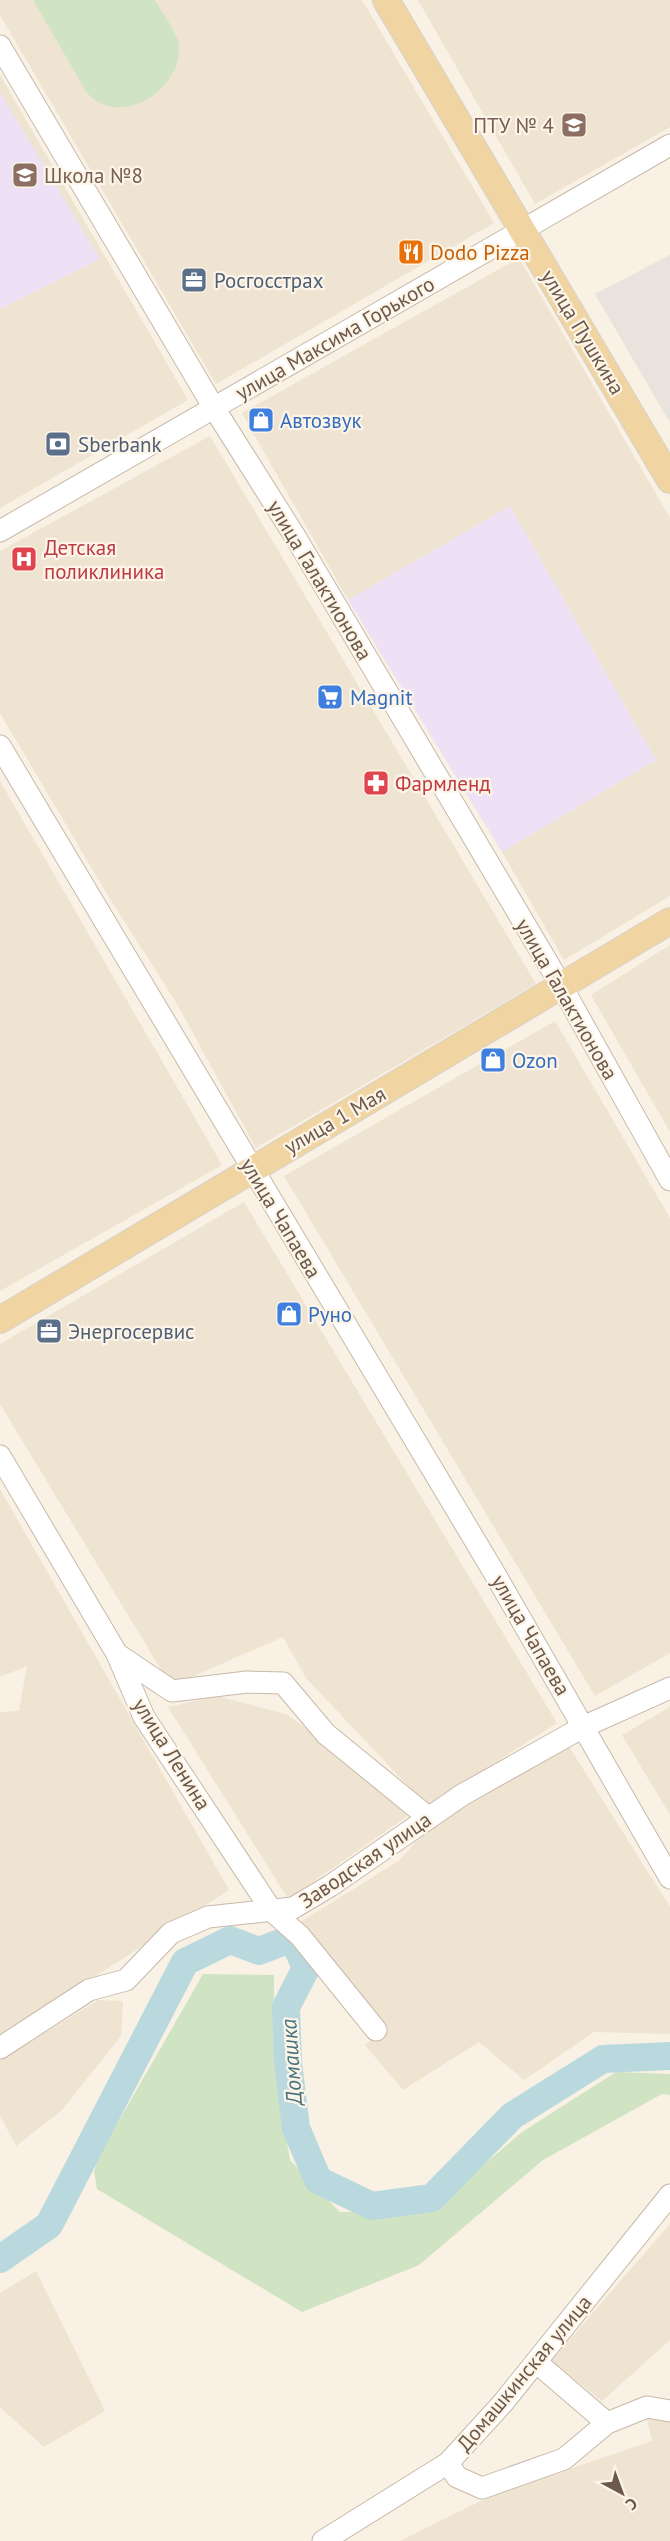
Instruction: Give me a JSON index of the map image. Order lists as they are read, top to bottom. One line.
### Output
{"streets":{"main road":["улица Пушкина","улица 1 Мая"],"street":["улица Максима Горького","улица Галактионова","улица Чапаева","улица Ленина","Заводская улица","Домашкинская улица"]},"crossings":[["улица Пушкина","улица Максима Горького"],["улица Максима Горького","улица Галактионова"],["улица Галактионова","улица 1 Мая"],["улица 1 Мая","улица Чапаева"],["улица Чапаева","Заводская улица"],["улица Ленина","Заводская улица"]],"water":["Домашка"],"places":{"school or university":["ПТУ № 4","Школа №8"],"restaurant":["Dodo Pizza"],"office":["Росгосстрах","Энергосервис"],"shop":["Автозвук","Ozon","Руно"],"bank":["Sberbank"],"hospital":["Детская поликлиника"],"supermarket":["Magnit"],"pharmacy":["Фармленд"]},"north":"bottom right"}
